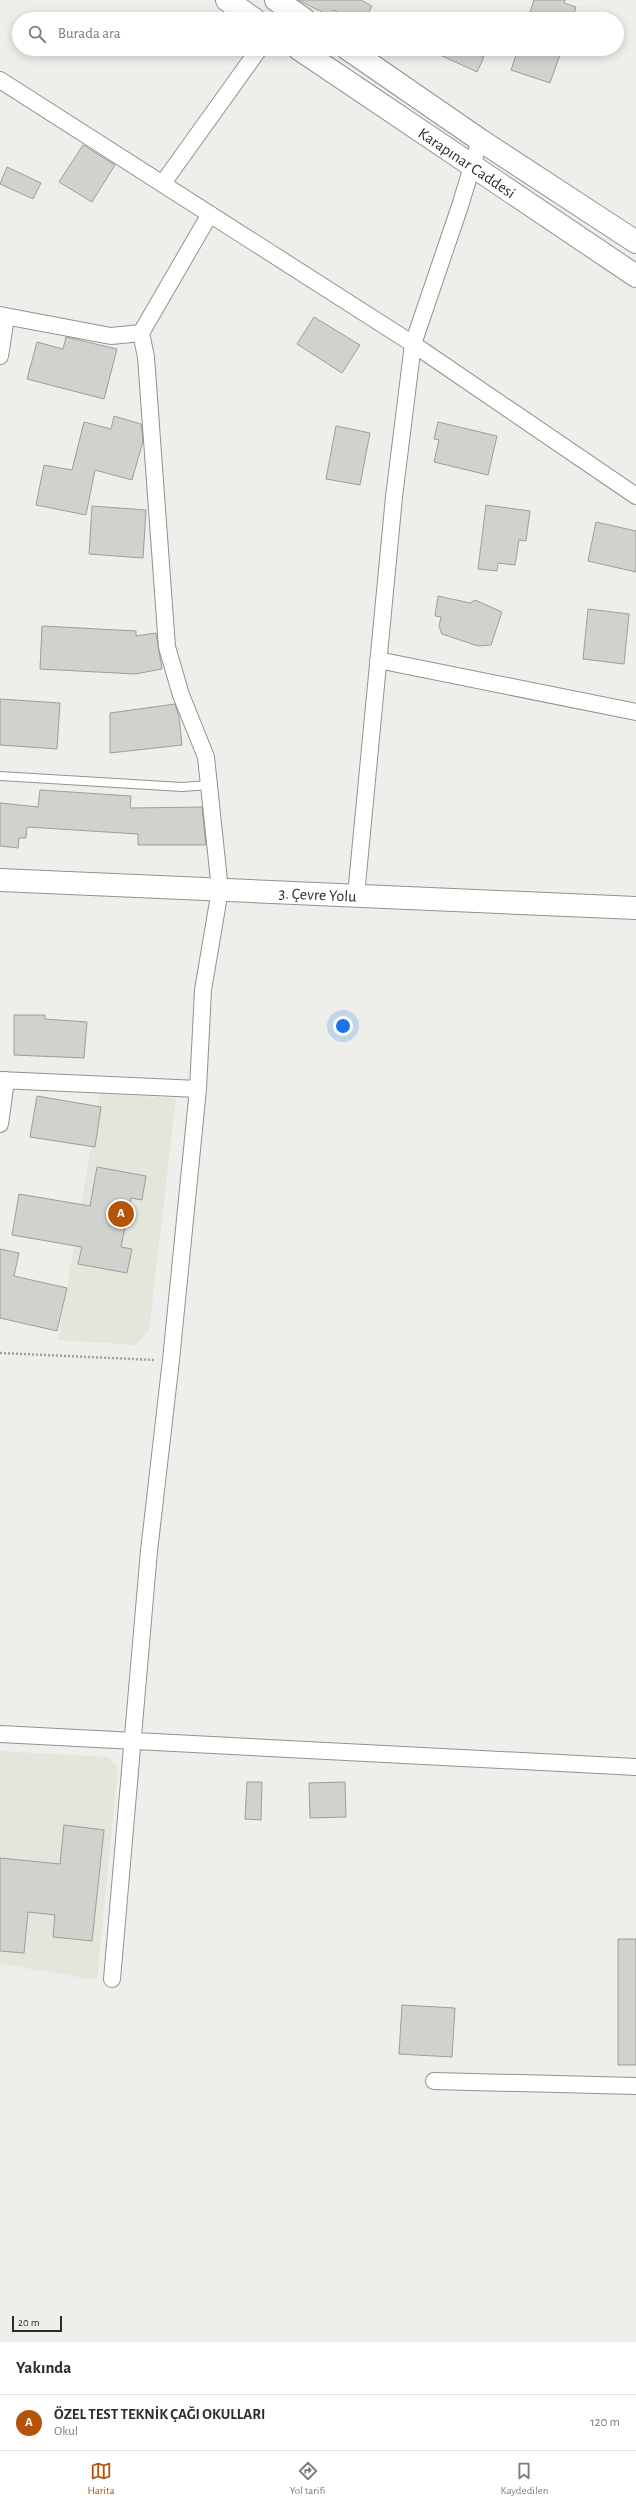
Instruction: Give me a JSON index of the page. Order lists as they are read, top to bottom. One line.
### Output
{"streets":{"main road":["Karapınar Caddesi","3. Çevre Yolu"]},"scale_bar":"20 m","page":{"search":"Burada ara","pins":"A","scale":"20 m","heading":"Yakında","list":[{"mark":"A","name":"ÖZEL TEST TEKNİK ÇAĞI OKULLARI","note":"Okul","value":"120 m"}],"nav":["Harita","Yol tarifi","Kaydedilen"]}}
